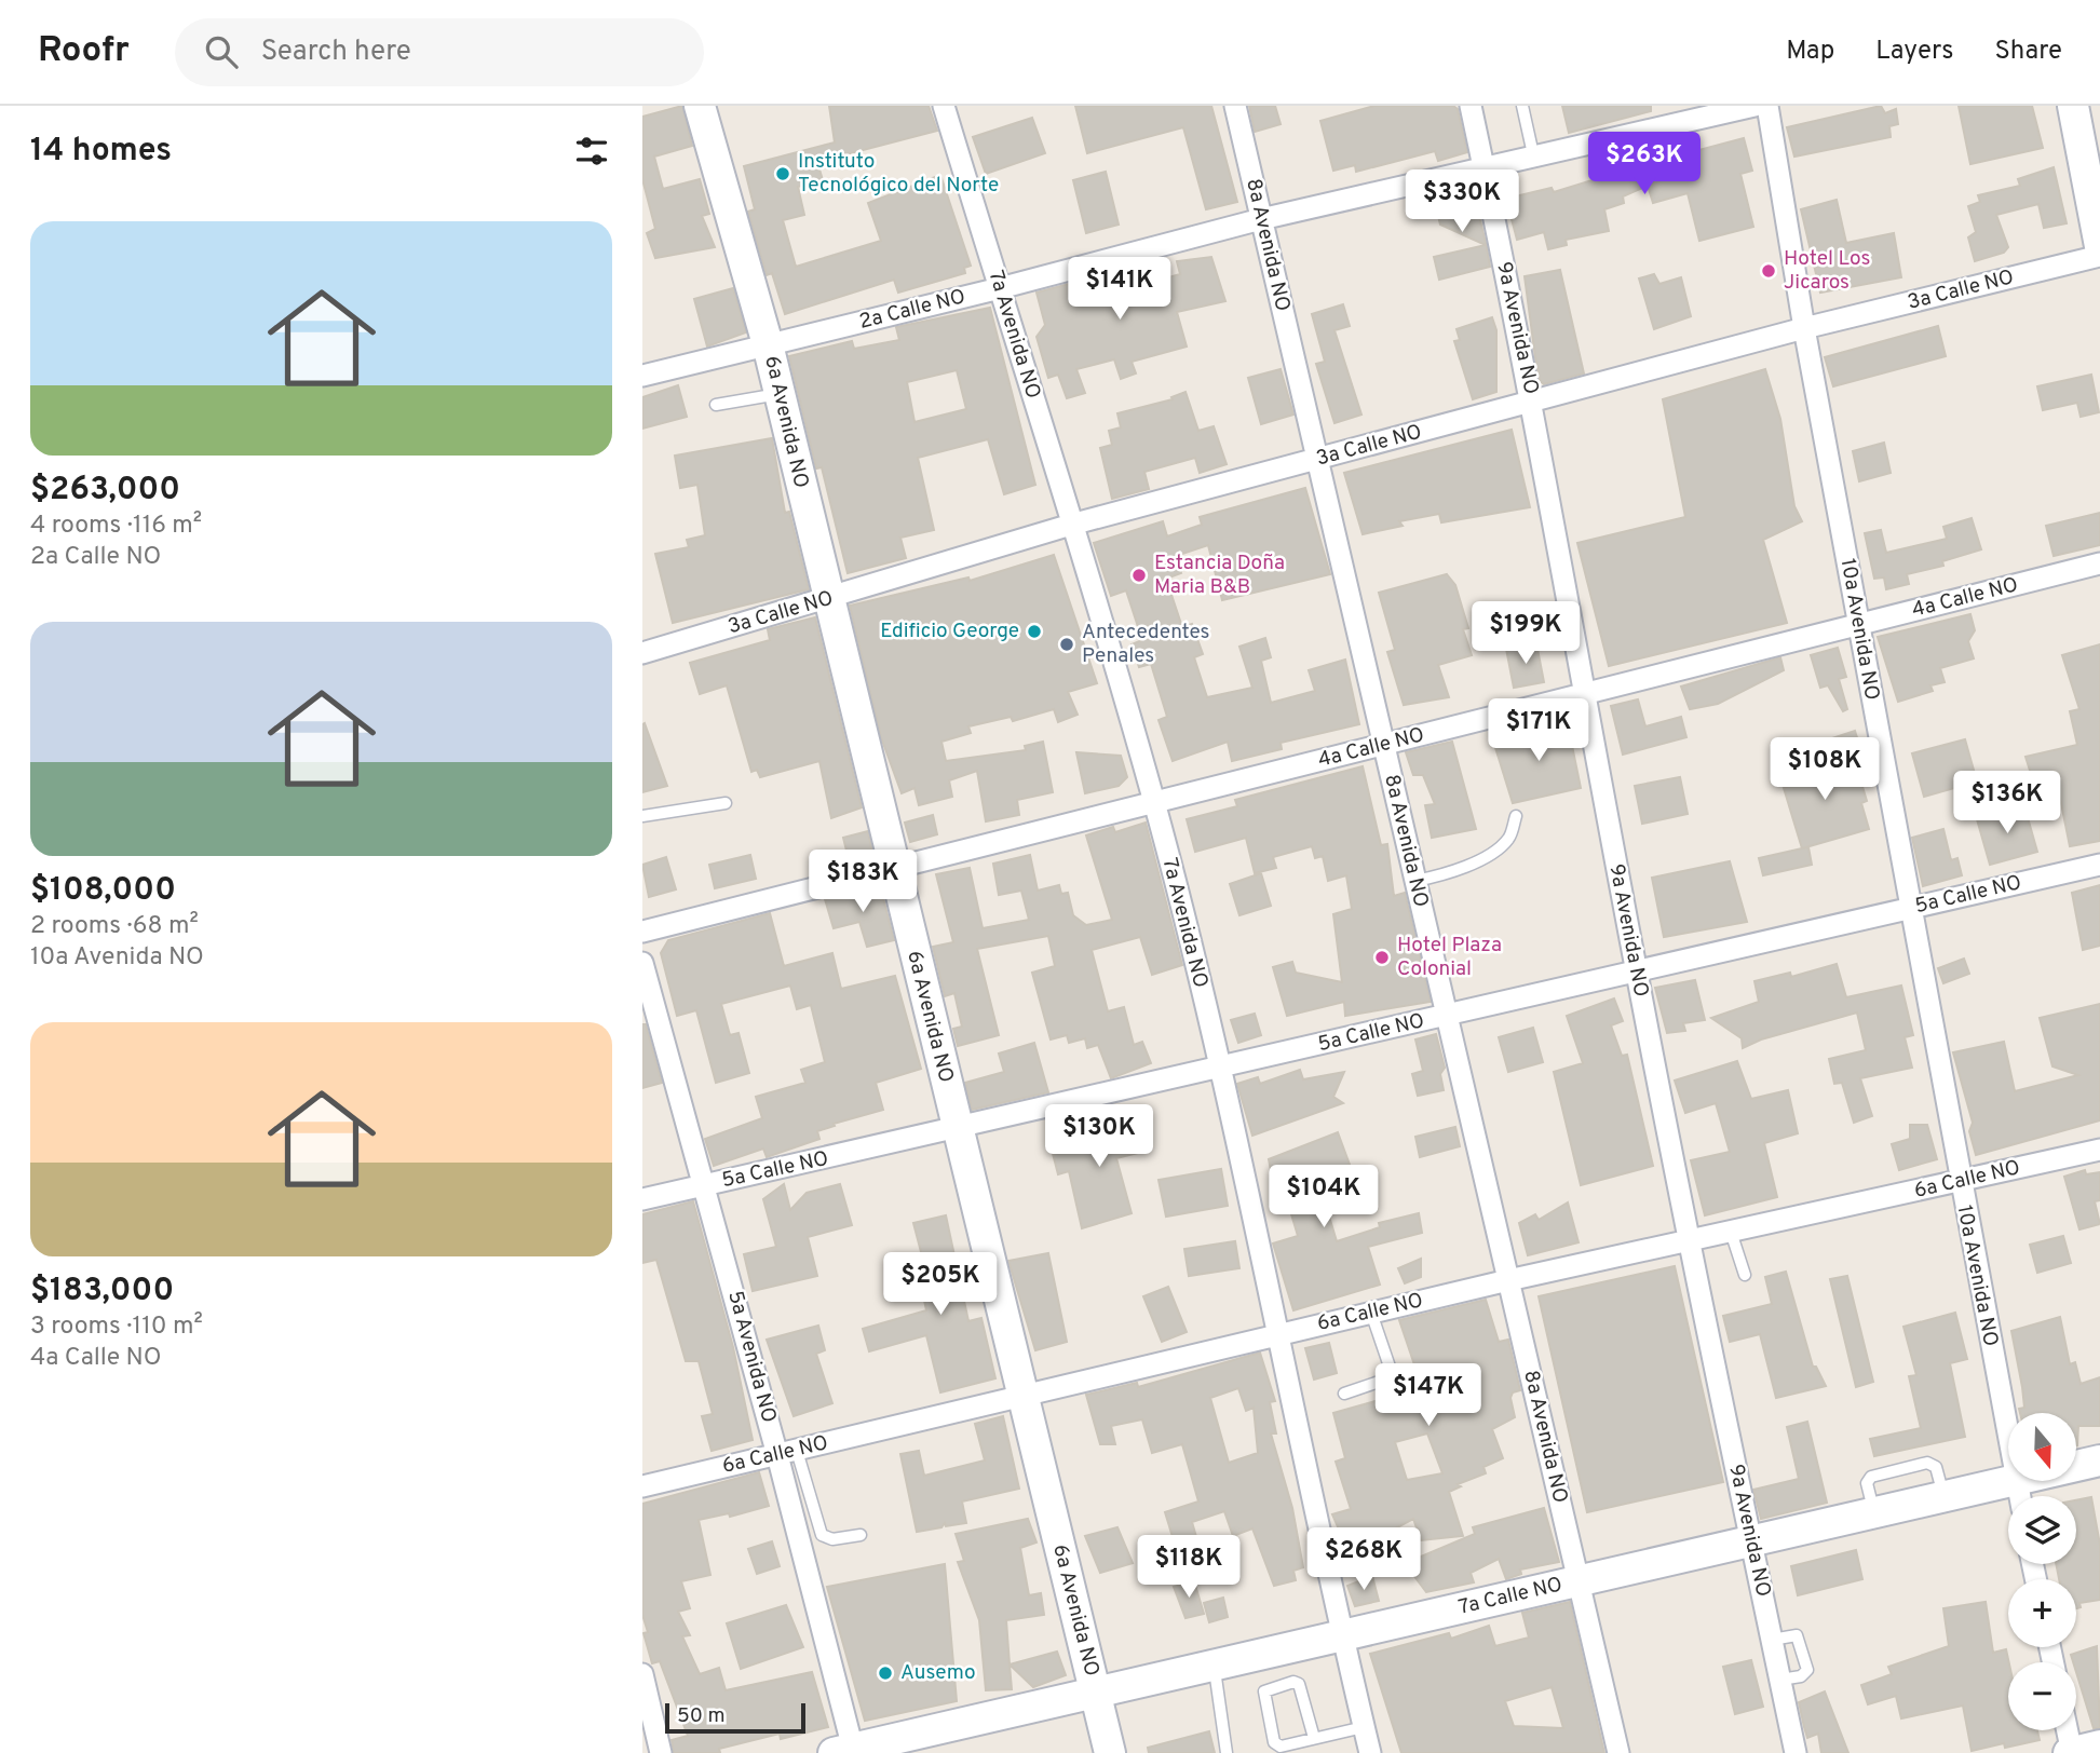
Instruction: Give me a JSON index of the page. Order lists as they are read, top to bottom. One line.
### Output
{"streets":{"street":["8a Avenida NO","3a Calle NO","2a Calle NO","9a Avenida NO","7a Avenida NO","6a Avenida NO","4a Calle NO","10a Avenida NO","5a Calle NO","6a Calle NO","5a Avenida NO","7a Calle NO"]},"crossings":[["8a Avenida NO","3a Calle NO"],["8a Avenida NO","2a Calle NO"],["8a Avenida NO","4a Calle NO"],["8a Avenida NO","5a Calle NO"],["8a Avenida NO","6a Calle NO"],["8a Avenida NO","7a Calle NO"],["3a Calle NO","9a Avenida NO"],["3a Calle NO","7a Avenida NO"],["3a Calle NO","6a Avenida NO"],["3a Calle NO","10a Avenida NO"],["2a Calle NO","9a Avenida NO"],["2a Calle NO","7a Avenida NO"],["2a Calle NO","6a Avenida NO"],["9a Avenida NO","4a Calle NO"],["9a Avenida NO","5a Calle NO"],["9a Avenida NO","6a Calle NO"],["9a Avenida NO","7a Calle NO"],["7a Avenida NO","4a Calle NO"],["7a Avenida NO","5a Calle NO"],["7a Avenida NO","6a Calle NO"],["7a Avenida NO","7a Calle NO"],["6a Avenida NO","4a Calle NO"],["6a Avenida NO","5a Calle NO"],["6a Avenida NO","6a Calle NO"],["6a Avenida NO","7a Calle NO"],["4a Calle NO","10a Avenida NO"],["10a Avenida NO","5a Calle NO"],["10a Avenida NO","6a Calle NO"],["10a Avenida NO","7a Calle NO"],["5a Calle NO","5a Avenida NO"],["6a Calle NO","5a Avenida NO"],["5a Avenida NO","7a Calle NO"]],"places":["Instituto Tecnológico del Norte","Hotel Los Jicaros","Estancia Doña Maria B&B","Edificio George","Antecedentes Penales","Hotel Plaza Colonial","Ausemo"],"scale_bar":"50 m","north":"bottom","page":{"header":"Roofr","search":"Search here","nav":["Map","Layers","Share"],"heading":"14 homes","price":["$263K","$330K","$141K","$199K","$171K","$108K","$136K","$183K","$130K","$104K","$205K","$147K","$268K","$118K"],"list":[{"name":"$263,000","note":"4 rooms · 116 m² · 2a Calle NO"},{"name":"$108,000","note":"2 rooms · 68 m² · 10a Avenida NO"},{"name":"$183,000","note":"3 rooms · 110 m² · 4a Calle NO"}],"map_buttons":["+","−"],"scale":"50 m"}}
